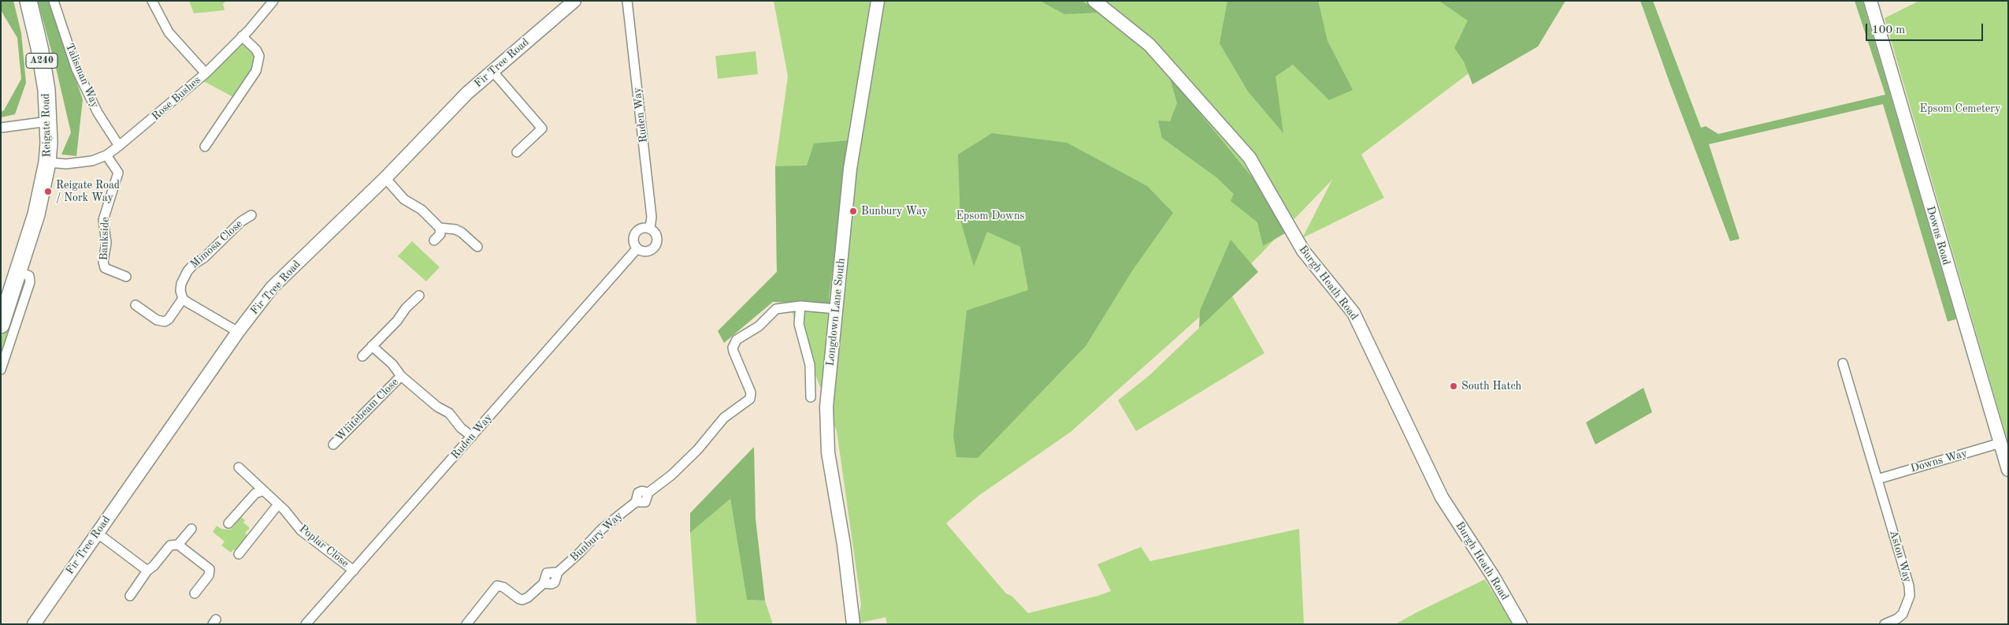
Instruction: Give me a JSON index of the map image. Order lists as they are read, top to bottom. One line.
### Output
{"streets":{"highway":["A240","Reigate Road"],"main road":["Fir Tree Road","Downs Road","Burgh Heath Road","Longdown Lane South"],"street":["Talisman Way","Rose Bushes","Ruden Way","Bankside","Mimosa Close","Whitebeam Close","Downs Way","Bunbury Way","Poplar Close","Aston Way"]},"crossings":[["Talisman Way","Rose Bushes"],["Rose Bushes","Reigate Road"],["Rose Bushes","Bankside"],["Ruden Way","Whitebeam Close"],["Ruden Way","Poplar Close"],["Downs Road","Downs Way"],["Longdown Lane South","Bunbury Way"],["Downs Way","Aston Way"]],"parks":["Epsom Cemetery","Epsom Downs"],"places":["Reigate Road / Nork Way","Bunbury Way","South Hatch"],"scale_bar":"100 m"}
